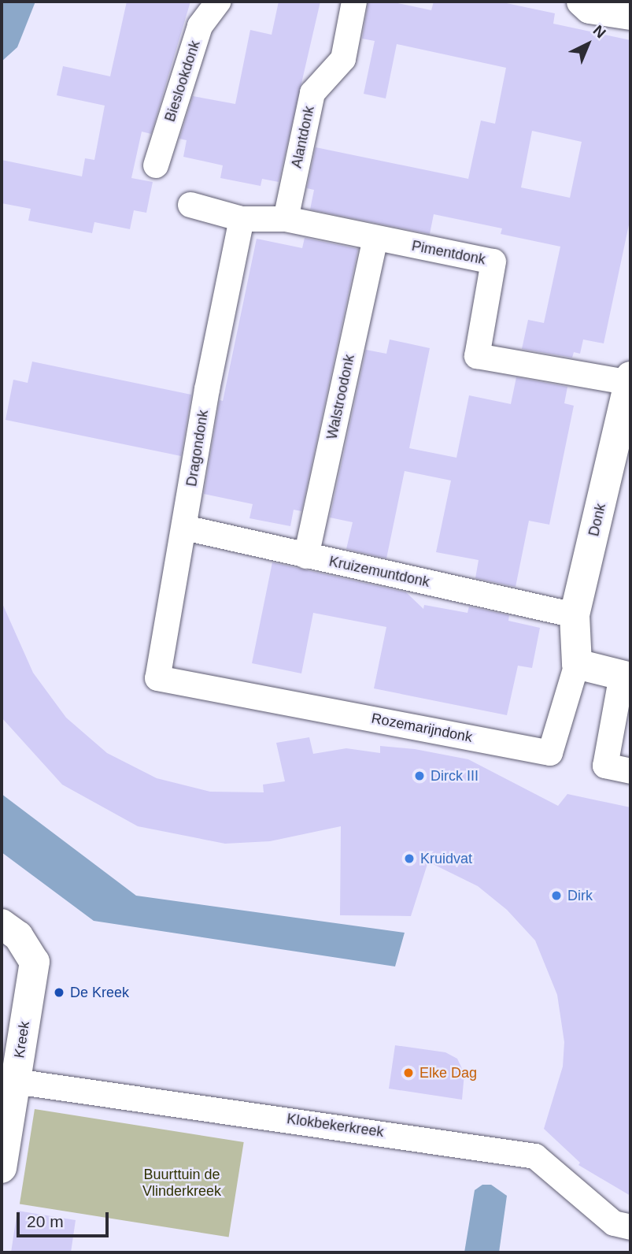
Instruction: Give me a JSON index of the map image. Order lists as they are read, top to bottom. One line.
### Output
{"streets":{"street":["Bieslookdonk","Alantdonk","Pimentdonk","Walstroodonk","Dragondonk","Donk","Kruizemuntdonk","Rozemarijndonk","Kreek","Klokbekerkreek"]},"crossings":[["Alantdonk","Pimentdonk"],["Pimentdonk","Walstroodonk"],["Pimentdonk","Dragondonk"],["Pimentdonk","Donk"],["Walstroodonk","Kruizemuntdonk"],["Dragondonk","Kruizemuntdonk"],["Dragondonk","Rozemarijndonk"],["Donk","Kruizemuntdonk"],["Donk","Rozemarijndonk"],["Kreek","Klokbekerkreek"]],"parks":["Buurttuin de Vlinderkreek"],"places":["Dirck III","Kruidvat","Dirk","De Kreek","Elke Dag"],"scale_bar":"20 m","north":"top right"}
